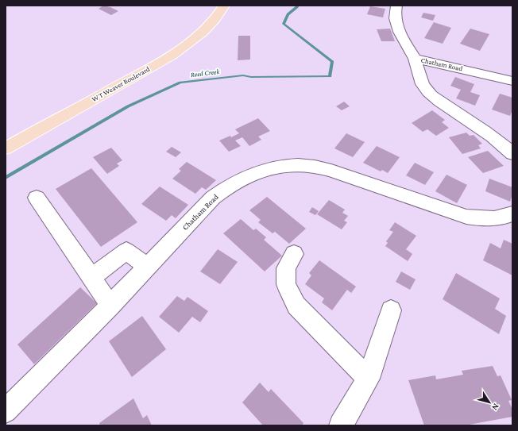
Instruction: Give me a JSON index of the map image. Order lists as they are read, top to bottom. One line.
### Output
{"streets":{"main road":["W T Weaver Boulevard"],"street":["Chatham Road"]},"water":["Reed Creek"],"north":"bottom right"}
